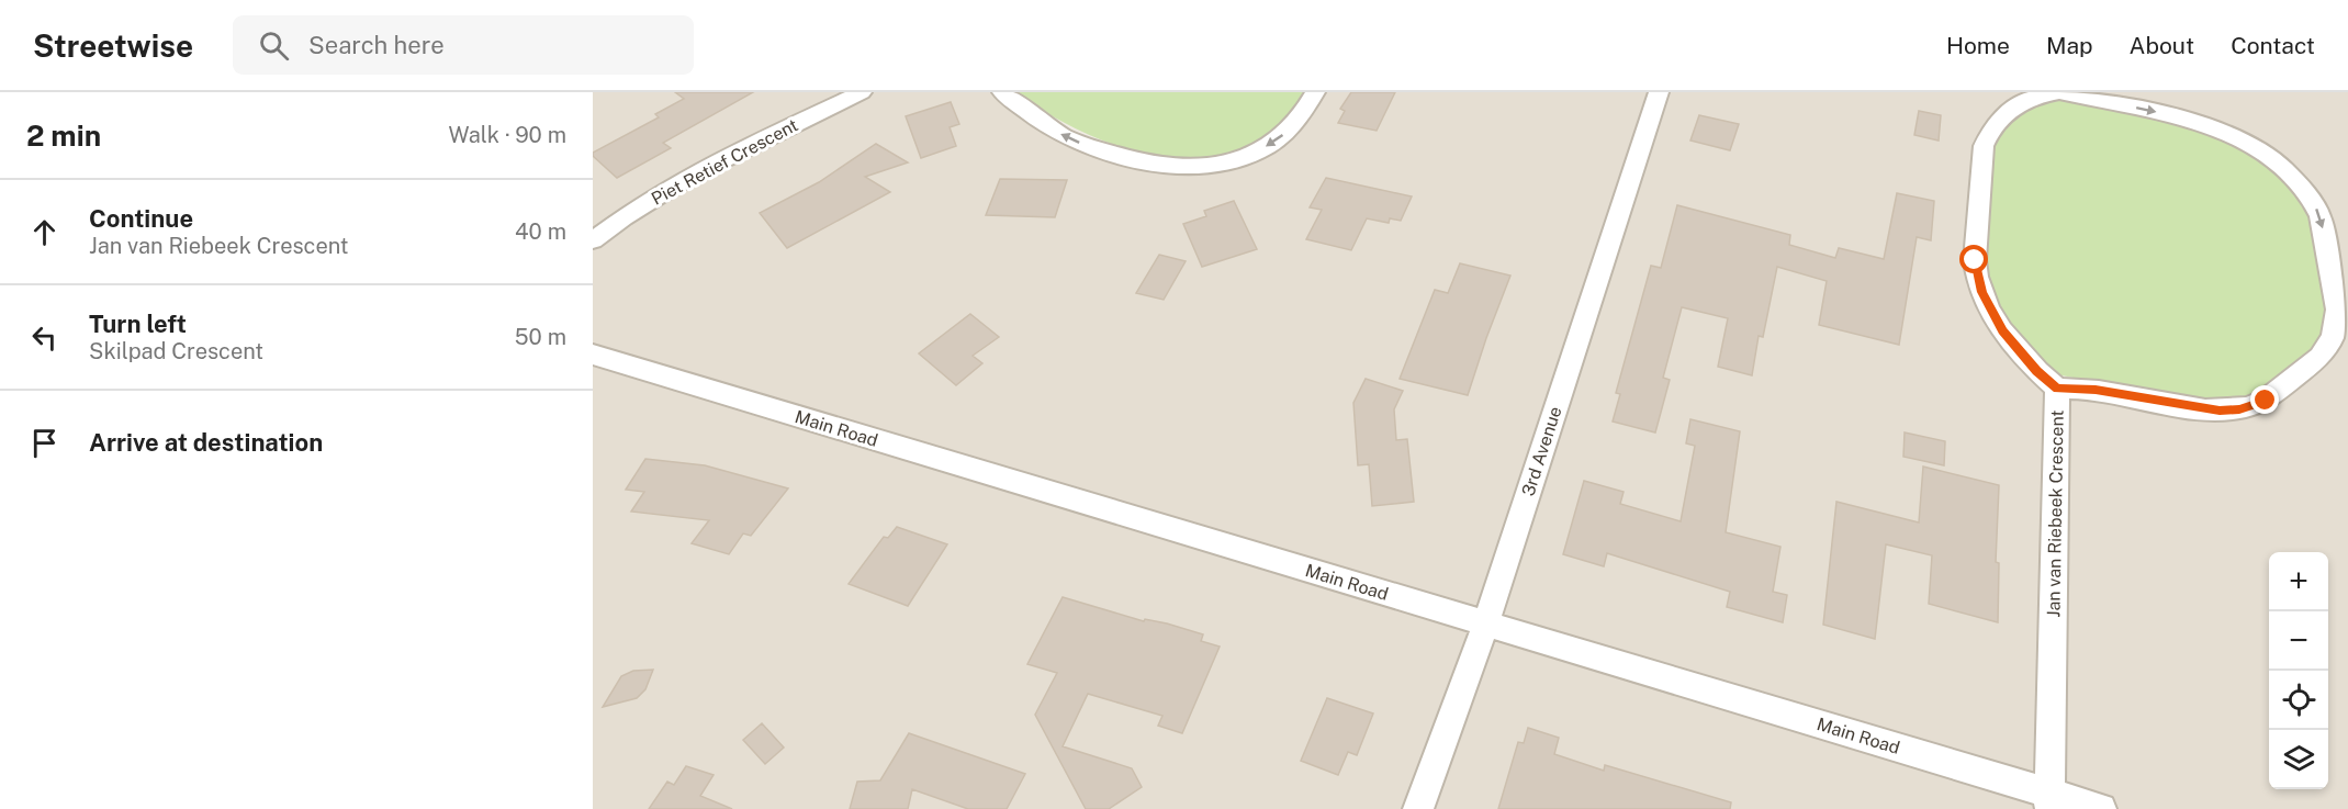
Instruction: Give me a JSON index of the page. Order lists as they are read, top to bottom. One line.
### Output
{"streets":{"street":["Piet Retief Crescent","Main Road","3rd Avenue","Jan van Riebeek Crescent"]},"crossings":[["Main Road","3rd Avenue"],["Main Road","Jan van Riebeek Crescent"]],"page":{"header":"Streetwise","search":"Search here","nav":["Home","Map","About","Contact"],"heading":["2 min","Walk · 90 m"],"list":[["Continue","Jan van Riebeek Crescent","40 m"],["Turn left","Skilpad Crescent","50 m"],"Arrive at destination"],"map_buttons":["+","−"]}}
